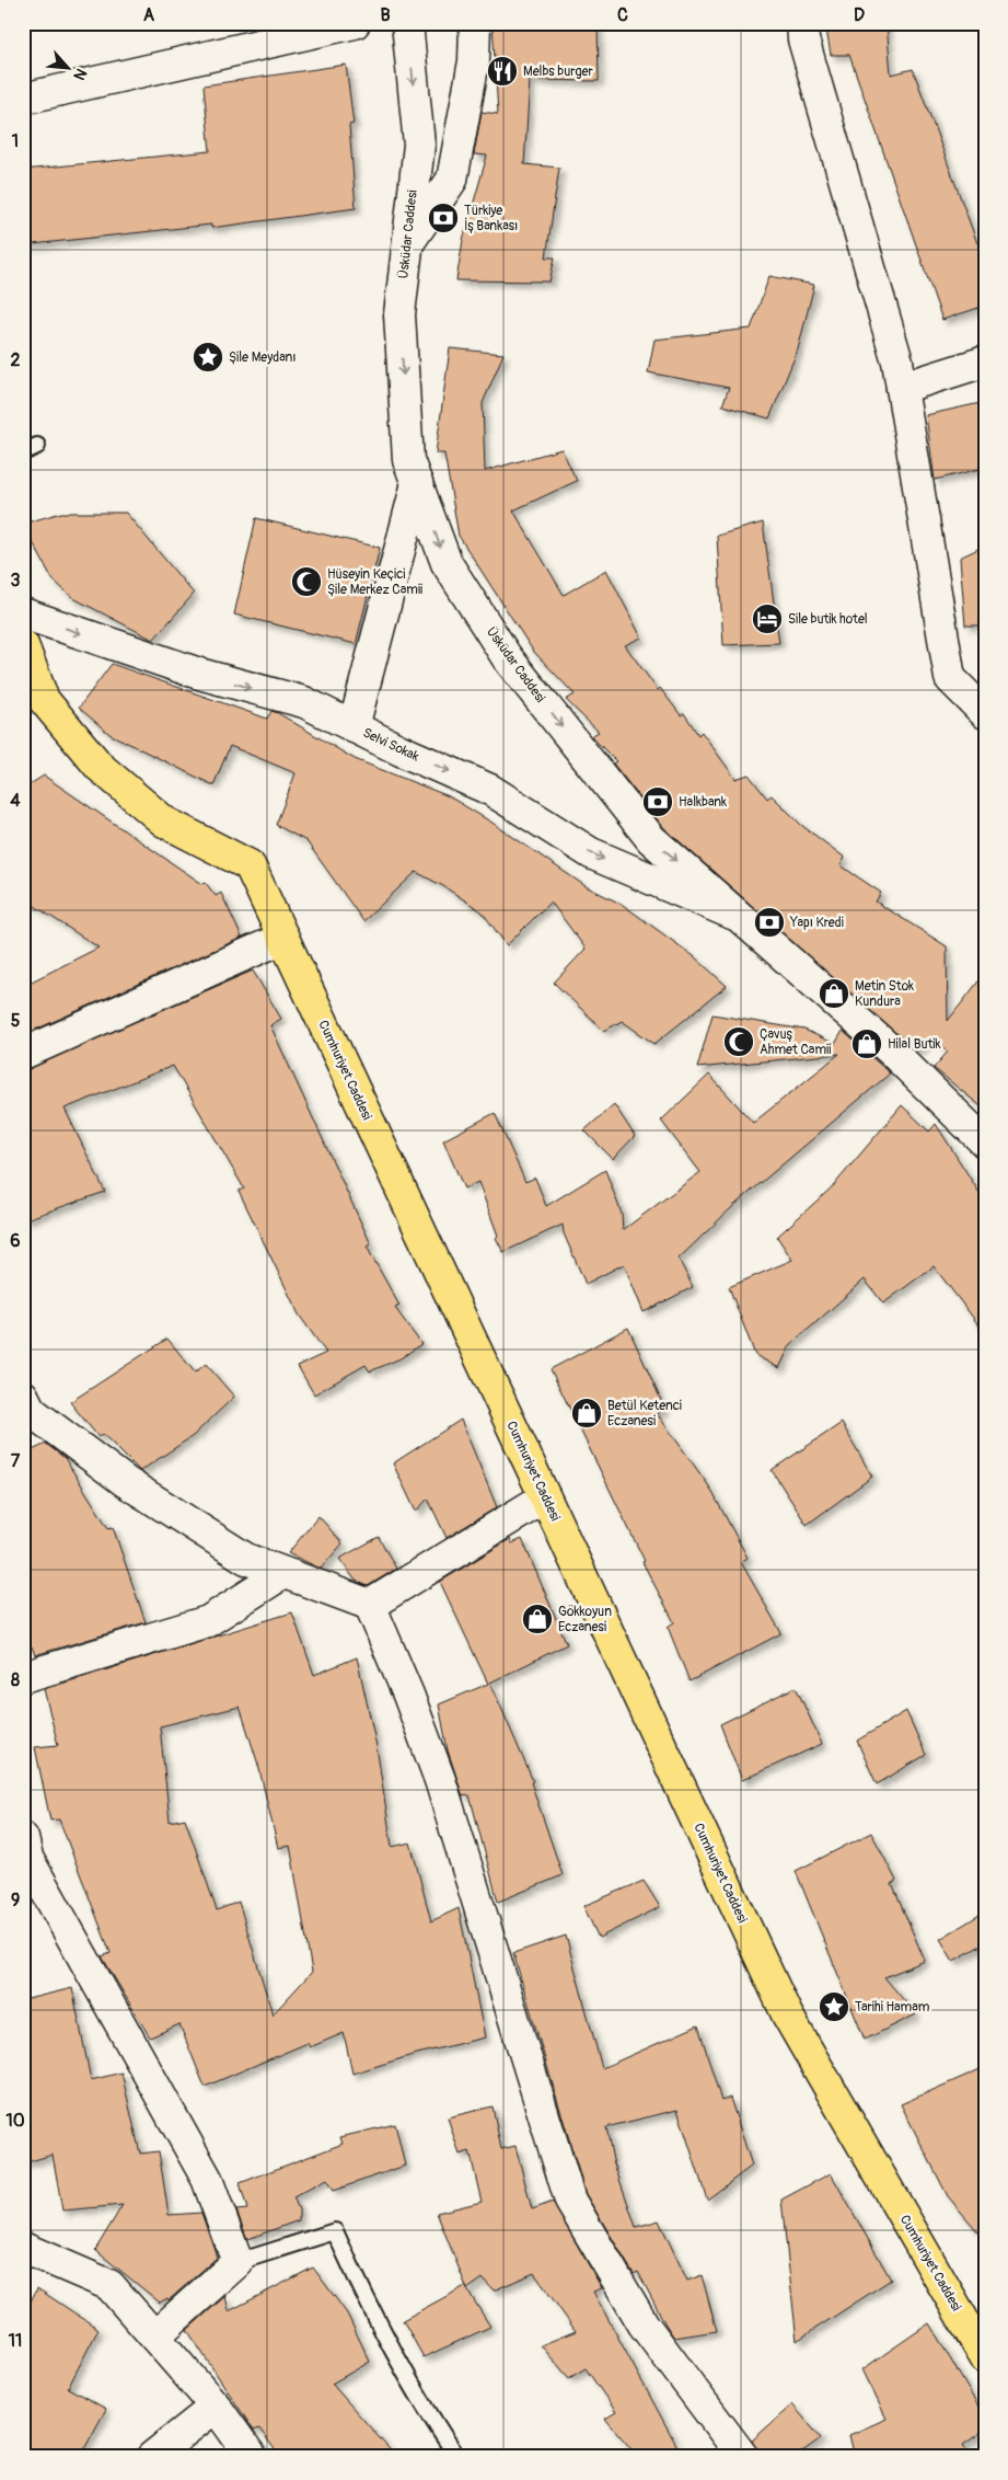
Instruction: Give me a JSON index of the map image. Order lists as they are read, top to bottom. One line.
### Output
{"streets":{"main road":["Cumhuriyet Caddesi"],"street":["Üsküdar Caddesi","Selvi Sokak"]},"crossings":[["Üsküdar Caddesi","Selvi Sokak"]],"one_way":["Üsküdar Caddesi","Selvi Sokak"],"places":{"restaurant":["Melbs burger"],"bank":["Türkiye İş Bankası","Halkbank","Yapı Kredi"],"place":["Şile Meydanı","Tarihi Hamam"],"mosque":["Hüseyin Keçici Şile Merkez Camii","Çavuş Ahmet Camii"],"hotel":["Sile butik hotel"],"shop":["Metin Stok Kundura","Hilal Butik","Betül Ketenci Eczanesi","Gökkoyun Eczanesi"]},"north":"bottom right","grid":{"columns":["A","B","C","D"],"rows":["1","2","3","4","5","6","7","8","9","10","11"]}}
